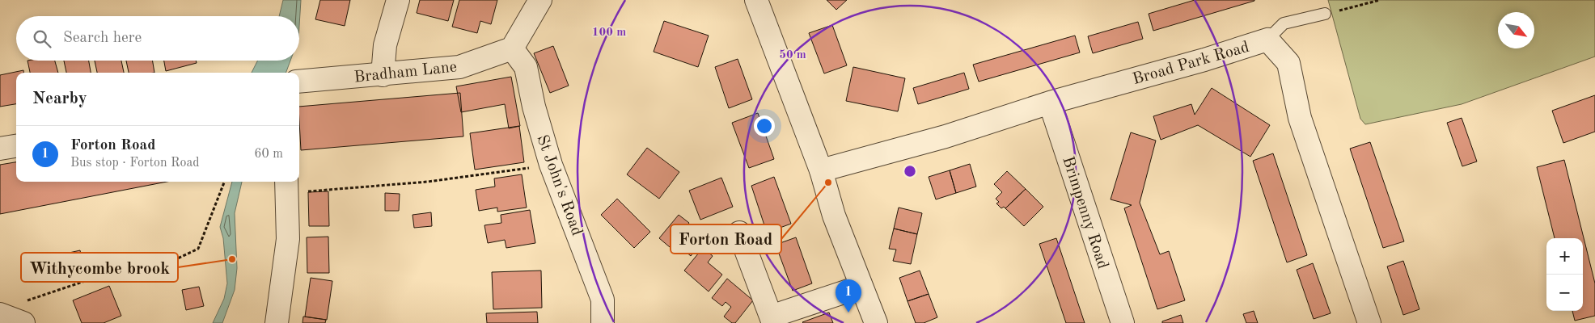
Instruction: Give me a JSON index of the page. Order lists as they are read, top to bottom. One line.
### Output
{"streets":{"street":["Broad Park Road","Bradham Lane","St John's Road","Brimpenny Road"]},"crossings":[["Broad Park Road","Brimpenny Road"],["Bradham Lane","St John's Road"]],"places":["Forton Road","Withycombe brook"],"north":"bottom right","page":{"search":"Search here","heading":"Nearby","list":[{"mark":"1","name":"Forton Road","note":"Bus stop · Forton Road","value":"60 m"}],"map_buttons":["+","−"],"pins":"1"},"rings":["100 m","50 m"]}
